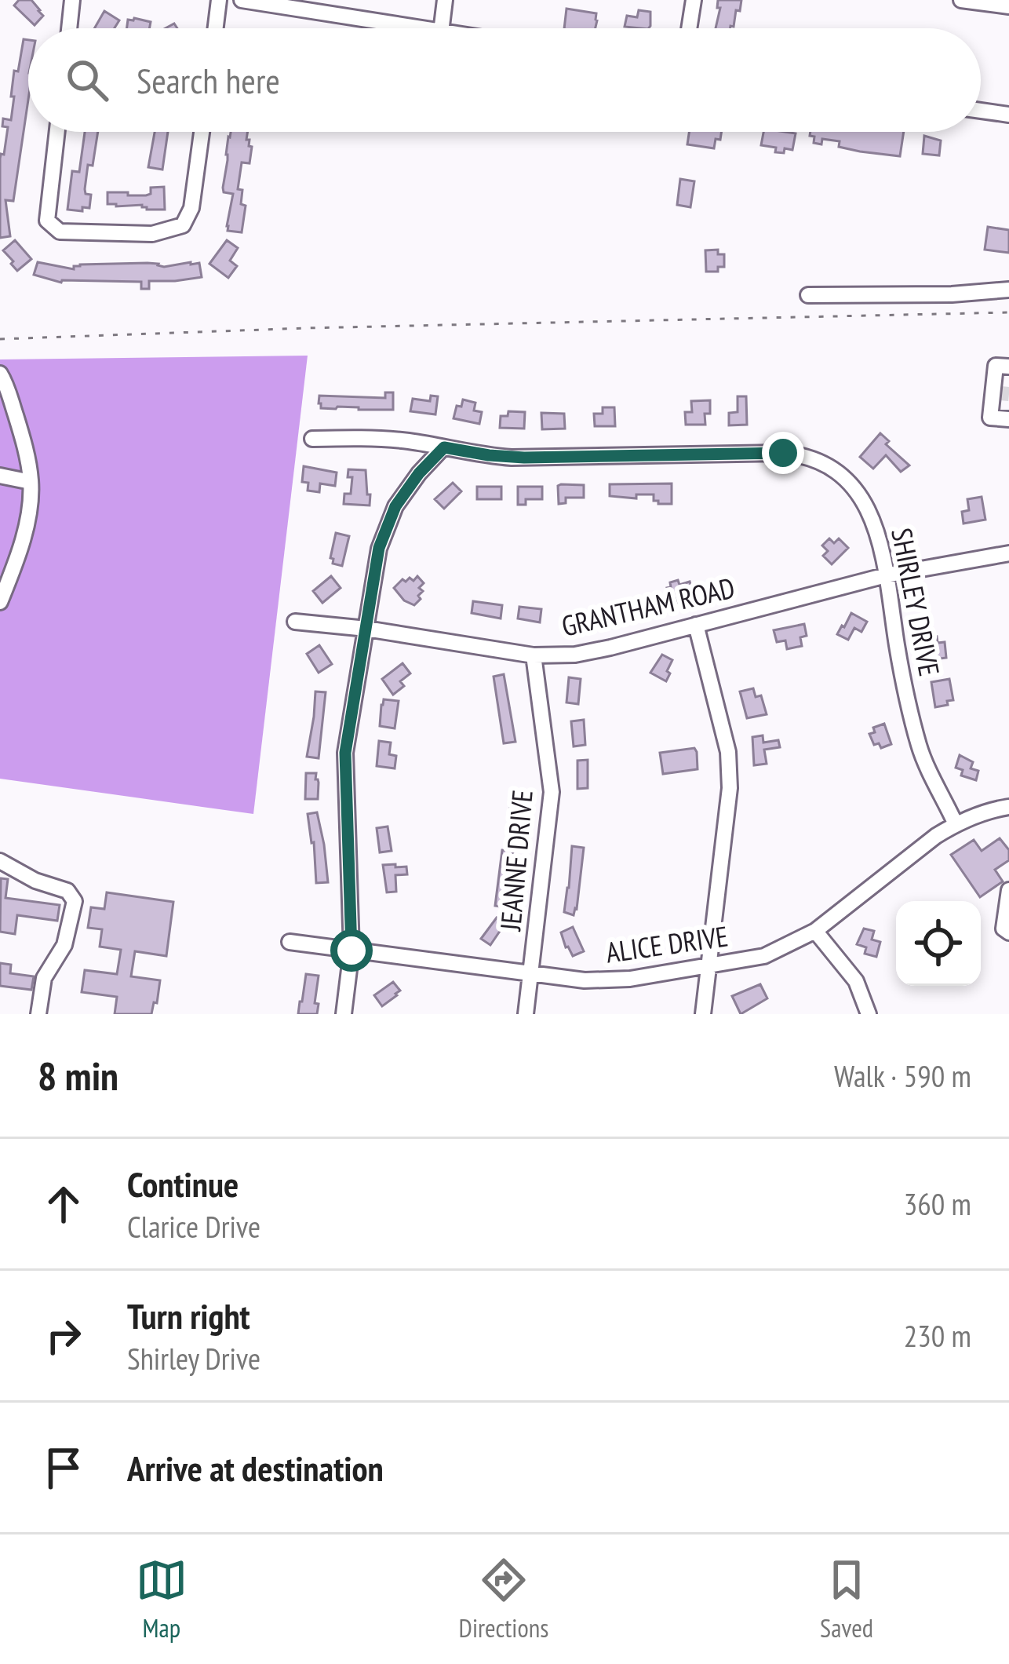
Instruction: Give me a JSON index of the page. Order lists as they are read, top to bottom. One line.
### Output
{"streets":{"street":["SHIRLEY DRIVE","GRANTHAM ROAD","JEANNE DRIVE","ALICE DRIVE"]},"crossings":[["SHIRLEY DRIVE","GRANTHAM ROAD"],["SHIRLEY DRIVE","ALICE DRIVE"],["GRANTHAM ROAD","JEANNE DRIVE"],["JEANNE DRIVE","ALICE DRIVE"]],"page":{"search":"Search here","heading":["8 min","Walk · 590 m"],"list":[["Continue","Clarice Drive","360 m"],["Turn right","Shirley Drive","230 m"],"Arrive at destination"],"nav":["Map","Directions","Saved"]}}
